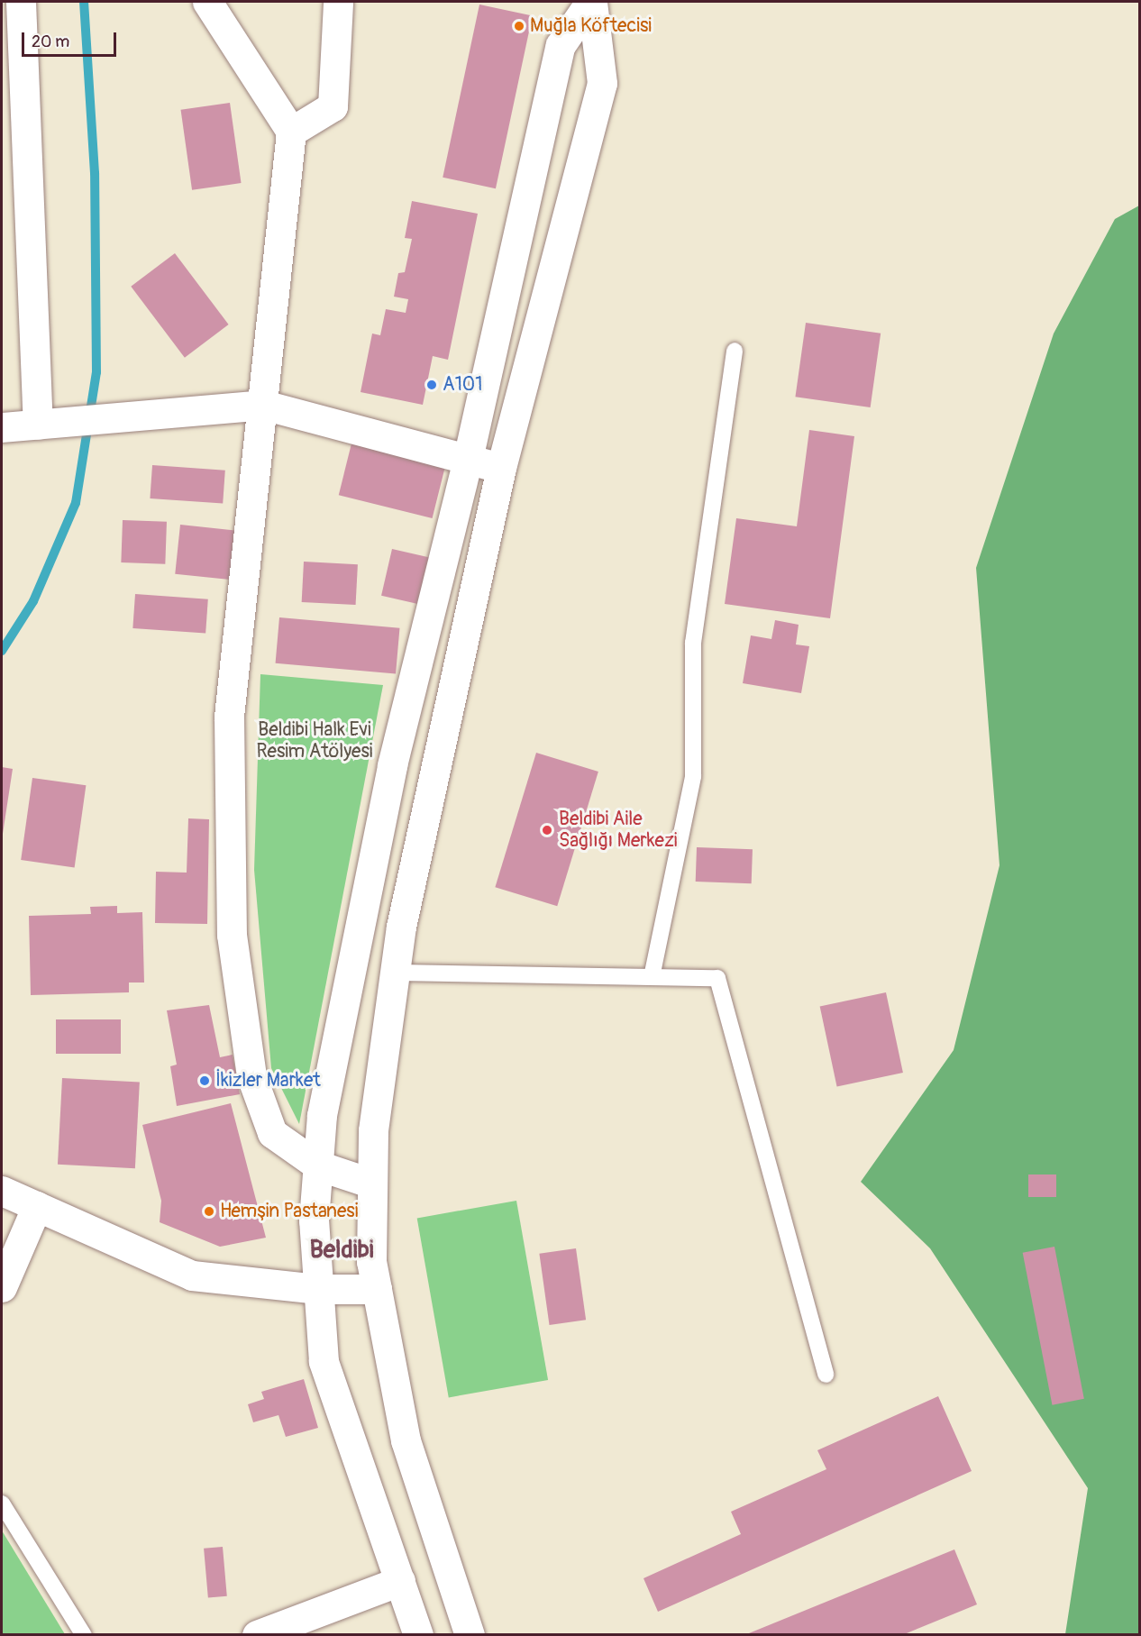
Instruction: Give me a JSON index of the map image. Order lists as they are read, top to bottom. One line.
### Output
{"districts":["Beldibi"],"parks":["Beldibi Halk Evi Resim Atölyesi"],"places":["Muğla Köftecisi","A101","Beldibi Aile Sağlığı Merkezi","İkizler Market","Hemşin Pastanesi"],"scale_bar":"20 m"}
